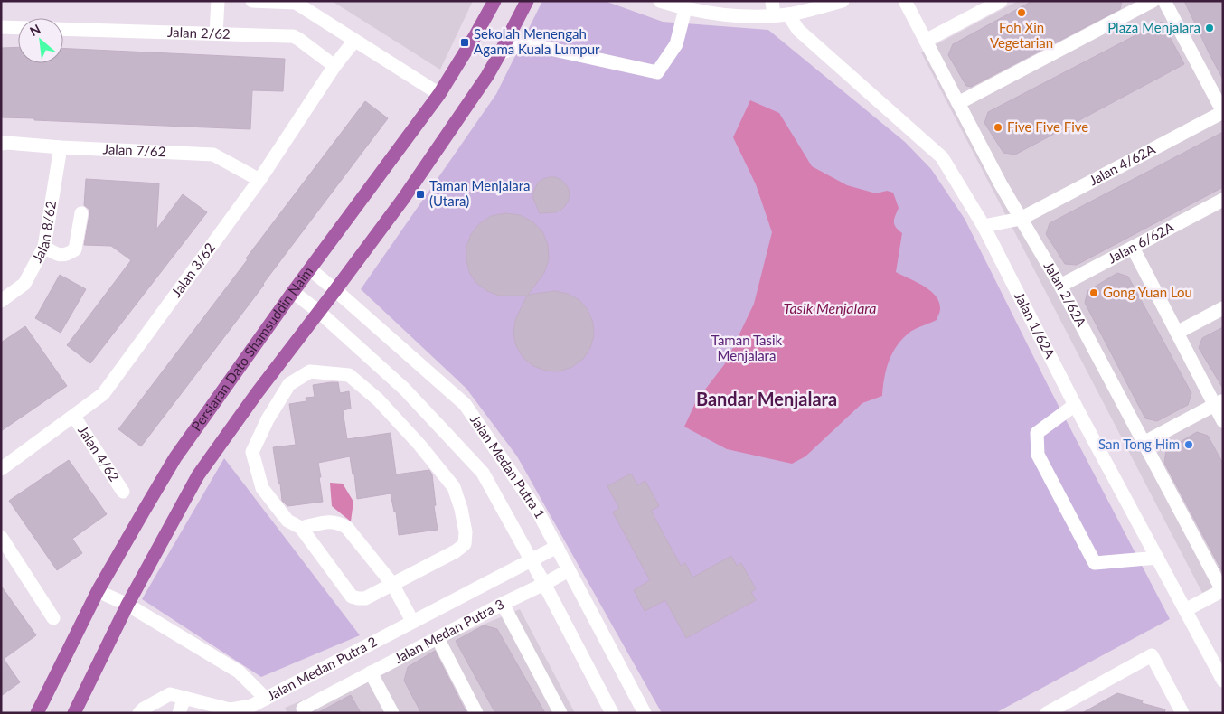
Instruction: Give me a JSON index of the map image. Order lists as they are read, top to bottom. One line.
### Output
{"streets":{"main road":["Persiaran Dato Shamsuddin Naim"],"street":["Jalan 2/62","Jalan 7/62","Jalan 4/62A","Jalan 8/62","Jalan 6/62A","Jalan 3/62","Jalan 2/62A","Jalan 1/62A","Jalan 4/62","Jalan Medan Putra 1","Jalan Medan Putra 3","Jalan Medan Putra 2"]},"crossings":[["Jalan 2/62","Jalan 3/62"],["Jalan 7/62","Jalan 8/62"],["Jalan 7/62","Jalan 3/62"],["Jalan 4/62A","Jalan 2/62A"],["Jalan 4/62A","Jalan 1/62A"],["Jalan 6/62A","Jalan 2/62A"],["Jalan 3/62","Jalan 4/62"],["Persiaran Dato Shamsuddin Naim","Jalan Medan Putra 1"],["Persiaran Dato Shamsuddin Naim","Jalan Medan Putra 2"],["Jalan Medan Putra 1","Jalan Medan Putra 3"],["Jalan Medan Putra 1","Jalan Medan Putra 2"]],"districts":["Bandar Menjalara"],"water":["Tasik Menjalara"],"parks":["Taman Tasik Menjalara"],"places":{"other":["Foh Xin Vegetarian","Plaza Menjalara","Five Five Five","Gong Yuan Lou","San Tong Him"],"transit":["Sekolah Menengah Agama Kuala Lumpur","Taman Menjalara (Utara)"]},"north":"top left"}
